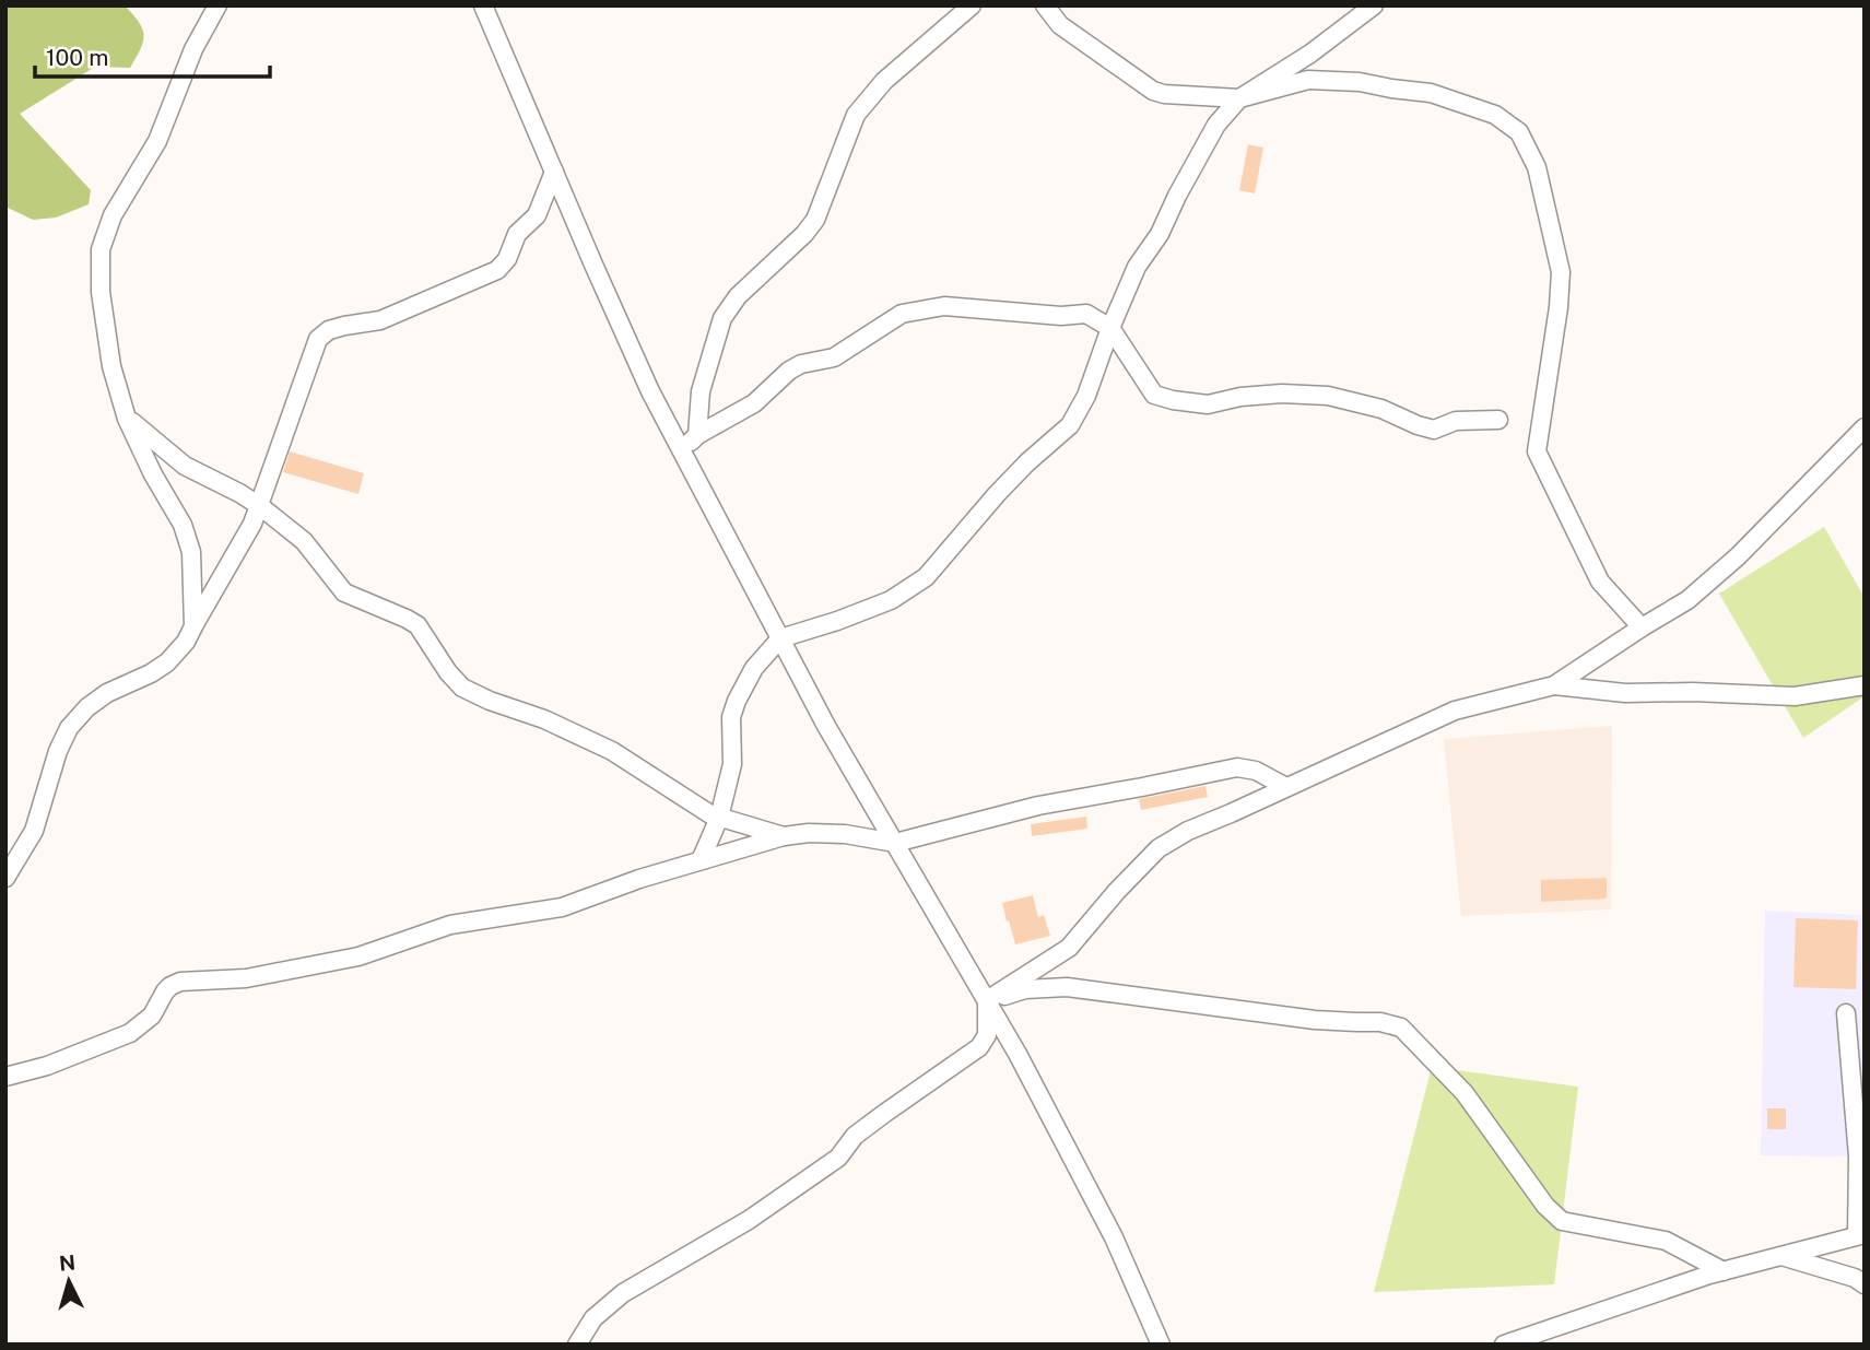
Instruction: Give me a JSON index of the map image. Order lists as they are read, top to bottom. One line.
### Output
{"scale_bar":"100 m","north":"top"}
